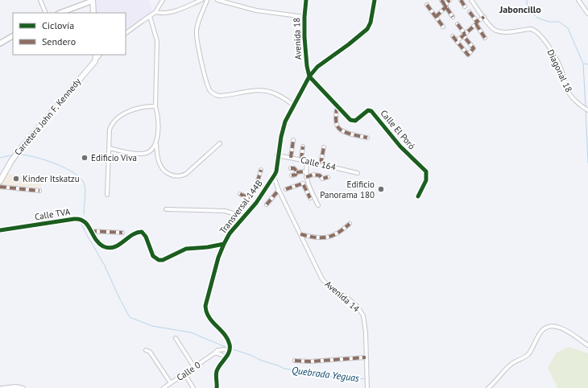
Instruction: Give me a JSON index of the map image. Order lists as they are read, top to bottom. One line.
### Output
{"streets":{"main road":["Carretera John F. Kennedy"],"street":["Avenida 18","Diagonal 18","Calle El Poró","Calle 164","Transversal 144B","Calle TVA","Avenida 14","Calle 0"]},"crossings":[["Avenida 18","Calle El Poró"],["Avenida 18","Transversal 144B"],["Calle El Poró","Transversal 144B"],["Calle 164","Transversal 144B"],["Transversal 144B","Calle TVA"],["Transversal 144B","Avenida 14"],["Transversal 144B","Calle 0"]],"districts":["Jaboncillo"],"water":["Quebrada Yeguas"],"places":["Edificio Viva","Kinder Itskatzu","Edificio Panorama 180"],"legend":["Ciclovía","Sendero"]}
